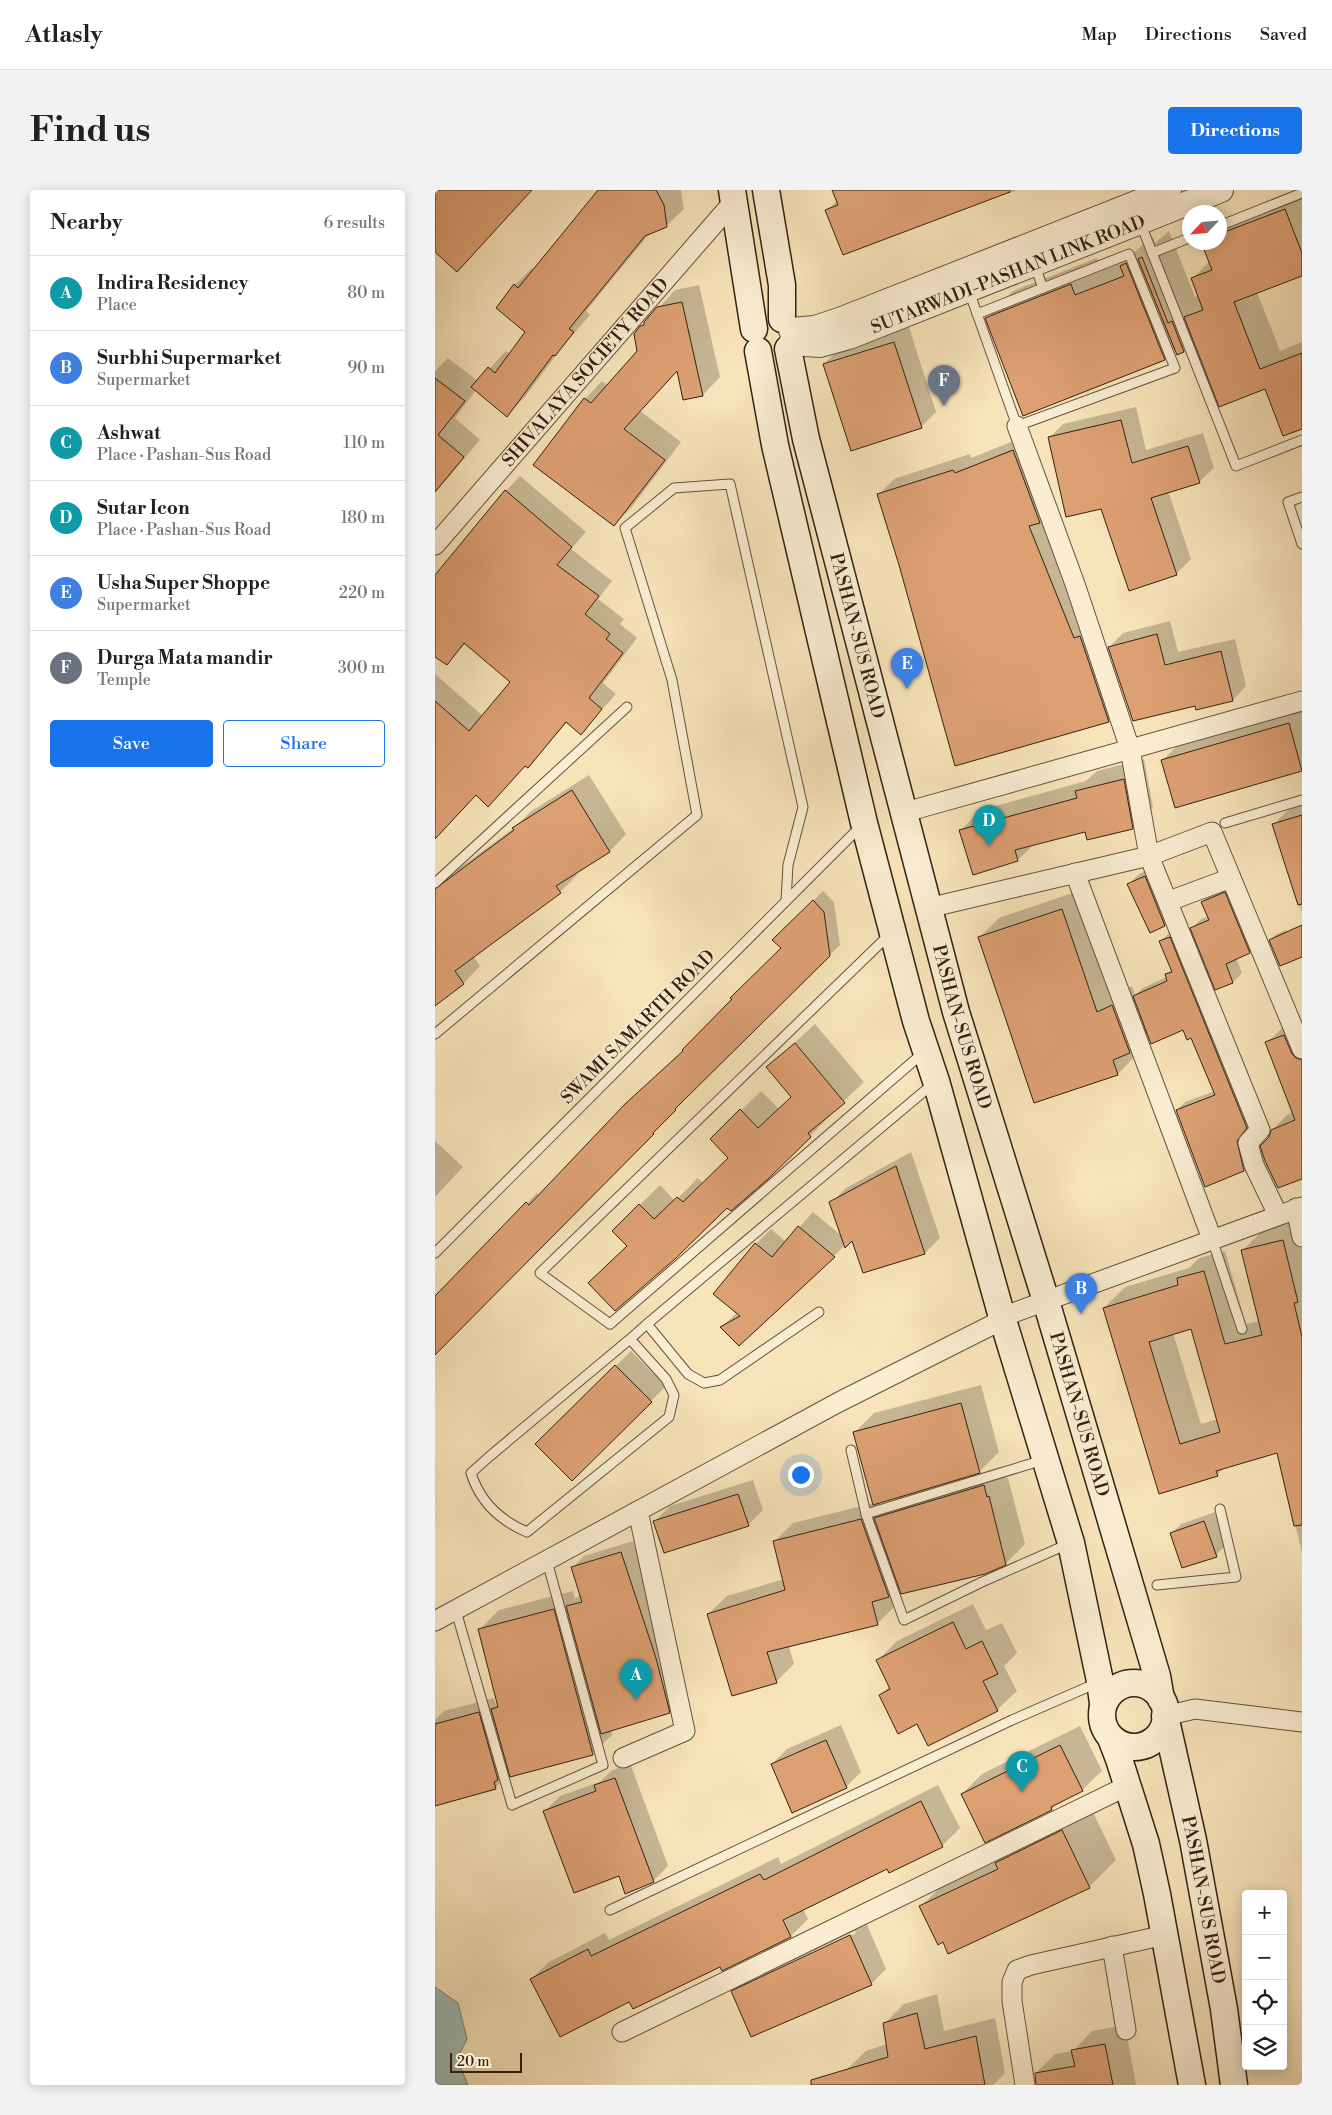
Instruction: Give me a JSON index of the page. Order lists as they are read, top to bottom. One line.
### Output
{"streets":{"main road":["PASHAN-SUS ROAD"],"street":["SUTARWADI-PASHAN LINK ROAD","SHIVALAYA SOCIETY ROAD"],"lane":["SWAMI SAMARTH ROAD"]},"crossings":[["SUTARWADI-PASHAN LINK ROAD","PASHAN-SUS ROAD"],["SHIVALAYA SOCIETY ROAD","PASHAN-SUS ROAD"],["PASHAN-SUS ROAD","SWAMI SAMARTH ROAD"]],"scale_bar":"20 m","north":"bottom left","page":{"header":"Atlasly","nav":["Map","Directions","Saved"],"buttons":["Directions",["Save","Share"]],"title":"Find us","heading":["Nearby","6 results"],"list":[{"mark":"A","name":"Indira Residency","note":"Place","value":"80 m"},{"mark":"B","name":"Surbhi Supermarket","note":"Supermarket","value":"90 m"},{"mark":"C","name":"Ashwat","note":"Place · Pashan-Sus Road","value":"110 m"},{"mark":"D","name":"Sutar Icon","note":"Place · Pashan-Sus Road","value":"180 m"},{"mark":"E","name":"Usha Super Shoppe","note":"Supermarket","value":"220 m"},{"mark":"F","name":"Durga Mata mandir","note":"Temple","value":"300 m"}],"pins":["F","E","D","B","A","C"],"map_buttons":["+","−"],"scale":"20 m"}}
